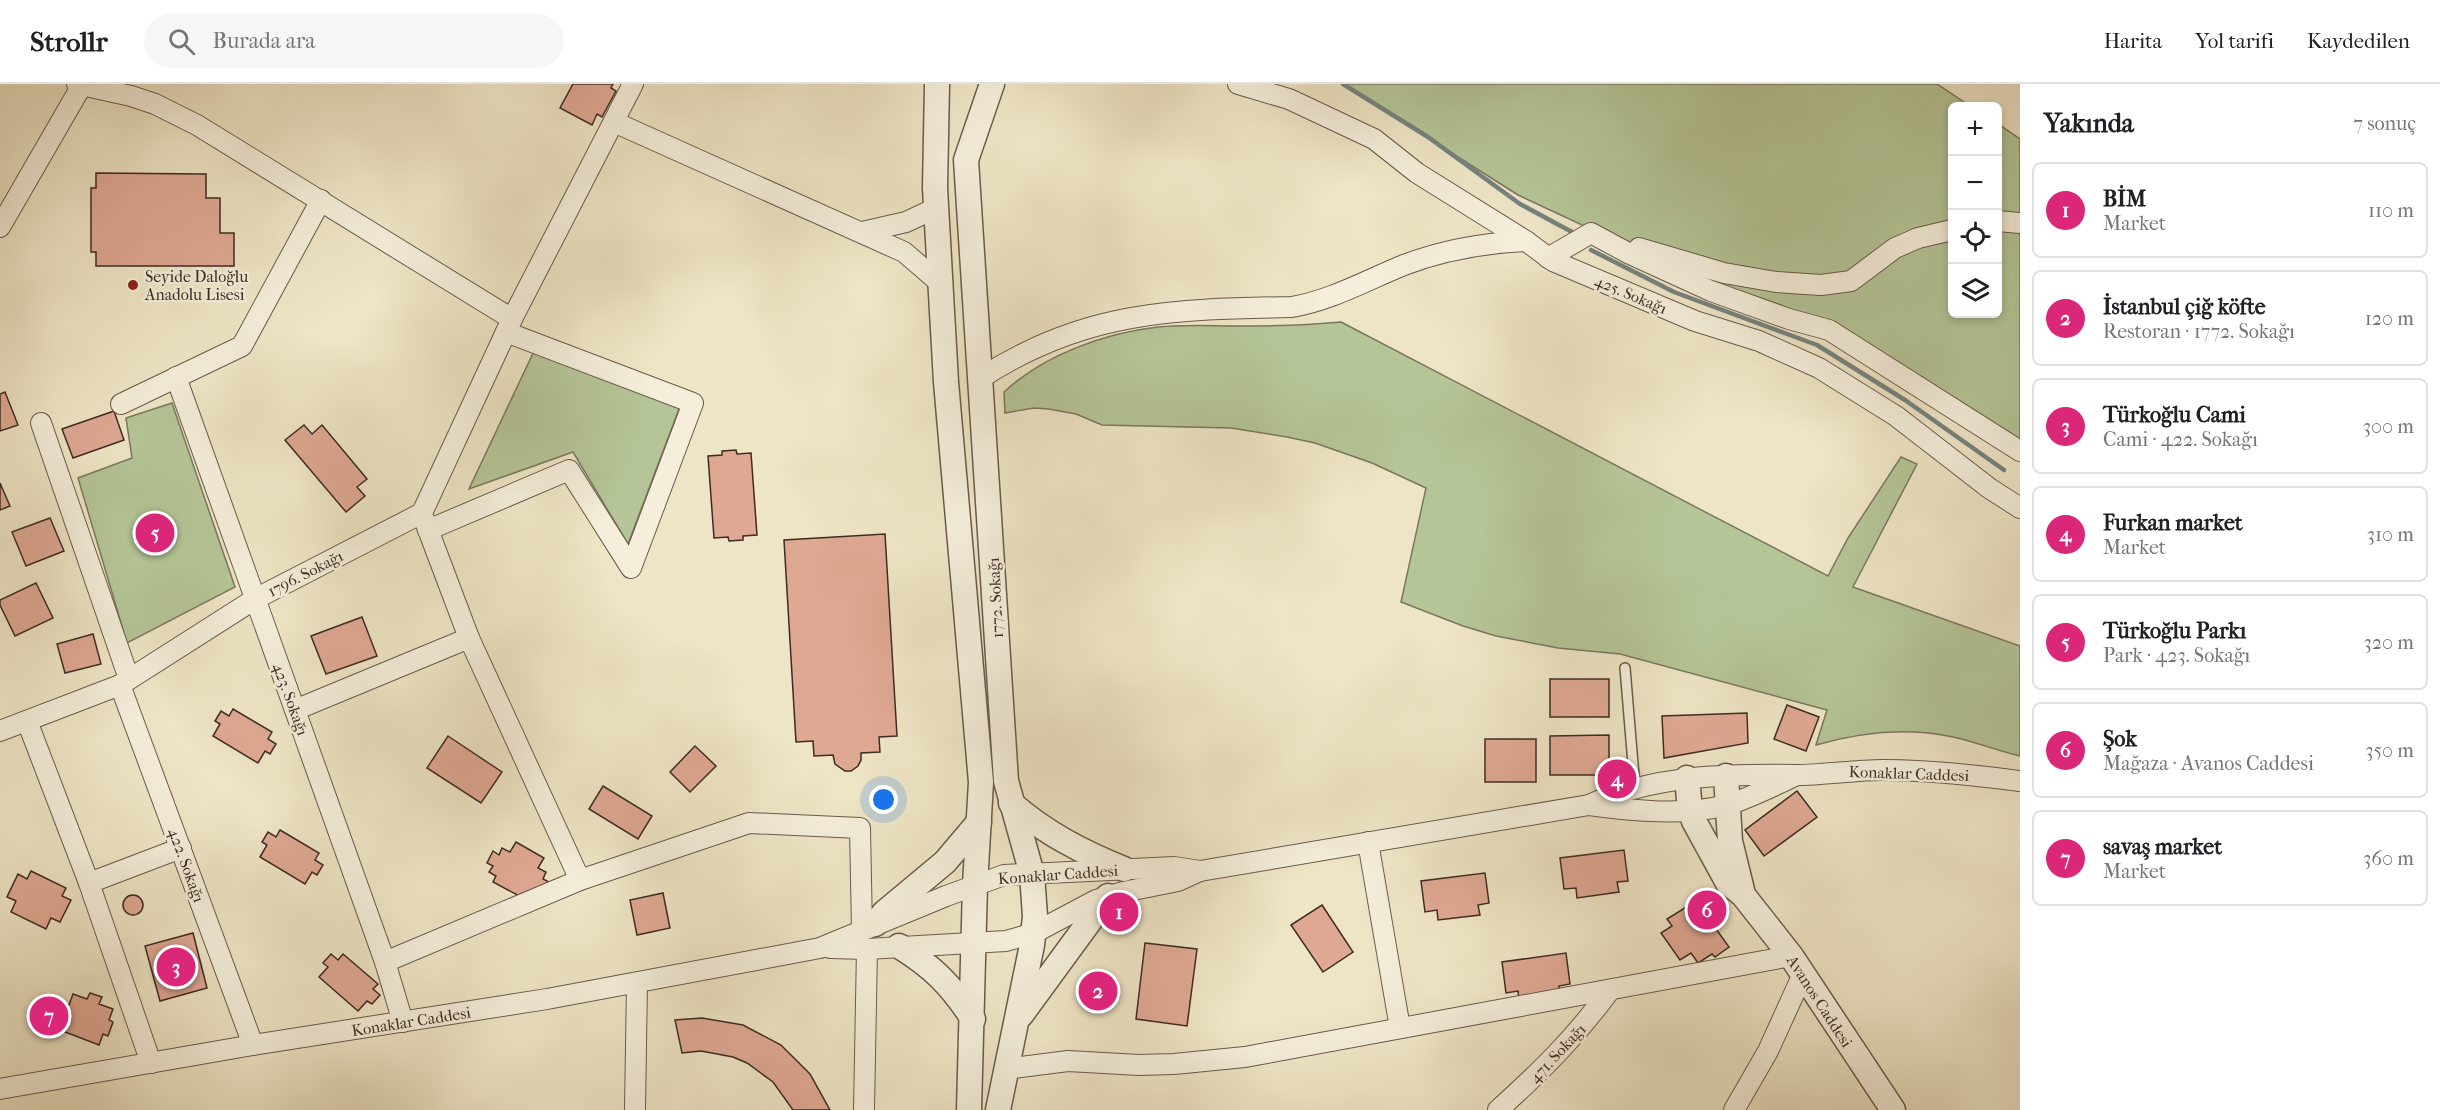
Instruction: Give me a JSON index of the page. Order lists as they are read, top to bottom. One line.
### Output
{"streets":{"street":["425. Sokağı","1796. Sokağı","1772. Sokağı","423. Sokağı","Konaklar Caddesi","422. Sokağı","Avanos Caddesi","471. Sokağı"]},"crossings":[["1796. Sokağı","423. Sokağı"],["1796. Sokağı","422. Sokağı"],["1772. Sokağı","Konaklar Caddesi"],["423. Sokağı","Konaklar Caddesi"],["Konaklar Caddesi","422. Sokağı"],["Konaklar Caddesi","Avanos Caddesi"]],"places":["Seyide Daloğlu Anadolu Lisesi"],"page":{"header":"Strollr","search":"Burada ara","nav":["Harita","Yol tarifi","Kaydedilen"],"heading":["Yakında","7 sonuç"],"map_buttons":["+","−"],"list":[{"mark":"1","name":"BİM","note":"Market","value":"110 m"},{"mark":"2","name":"İstanbul çiğ köfte","note":"Restoran · 1772. Sokağı","value":"120 m"},{"mark":"3","name":"Türkoğlu Cami","note":"Cami · 422. Sokağı","value":"300 m"},{"mark":"4","name":"Furkan market","note":"Market","value":"310 m"},{"mark":"5","name":"Türkoğlu Parkı","note":"Park · 423. Sokağı","value":"320 m"},{"mark":"6","name":"Şok","note":"Mağaza · Avanos Caddesi","value":"350 m"},{"mark":"7","name":"savaş market","note":"Market","value":"360 m"}],"pins":["5","4","6","1","3","2","7"]}}
